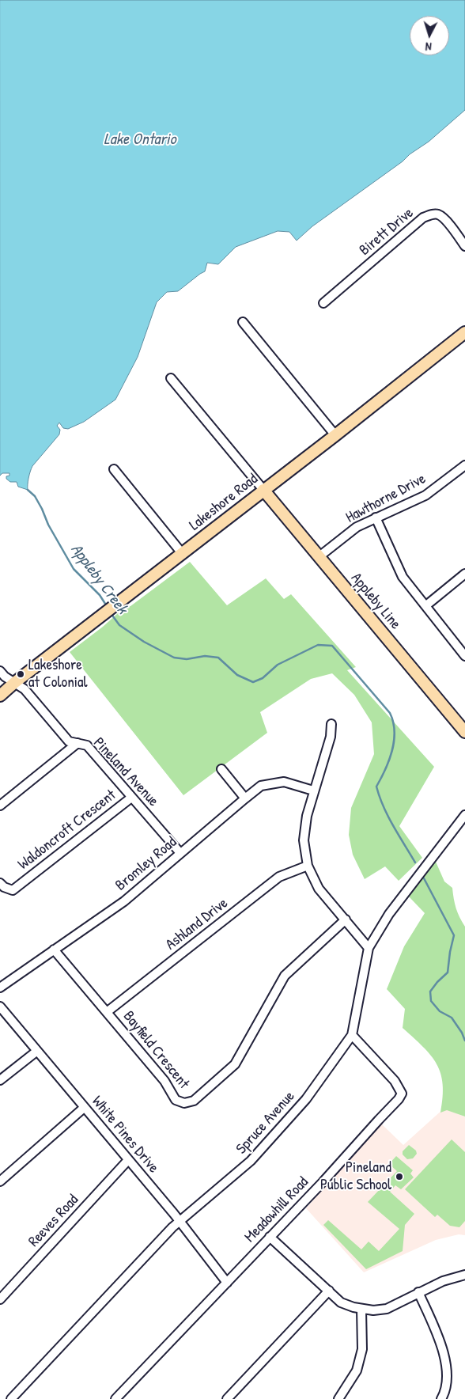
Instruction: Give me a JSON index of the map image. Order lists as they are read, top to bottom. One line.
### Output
{"streets":{"main road":["Lakeshore Road","Appleby Line"],"street":["Birett Drive","Hawthorne Drive","Pineland Avenue","Waldoncroft Crescent","Bromley Road","Ashland Drive","Bayfield Crescent","Spruce Avenue","White Pines Drive","Meadowhill Road","Reeves Road"]},"crossings":[["Hawthorne Drive","Appleby Line"],["Lakeshore Road","Appleby Line"],["Lakeshore Road","Pineland Avenue"],["Pineland Avenue","Waldoncroft Crescent"],["Pineland Avenue","Bromley Road"],["Bromley Road","Bayfield Crescent"],["Ashland Drive","Bayfield Crescent"],["Spruce Avenue","White Pines Drive"],["Spruce Avenue","Meadowhill Road"],["White Pines Drive","Meadowhill Road"],["White Pines Drive","Reeves Road"]],"water":["Lake Ontario","Appleby Creek"],"places":["Lakeshore at Colonial","Pineland Public School"],"north":"bottom"}
